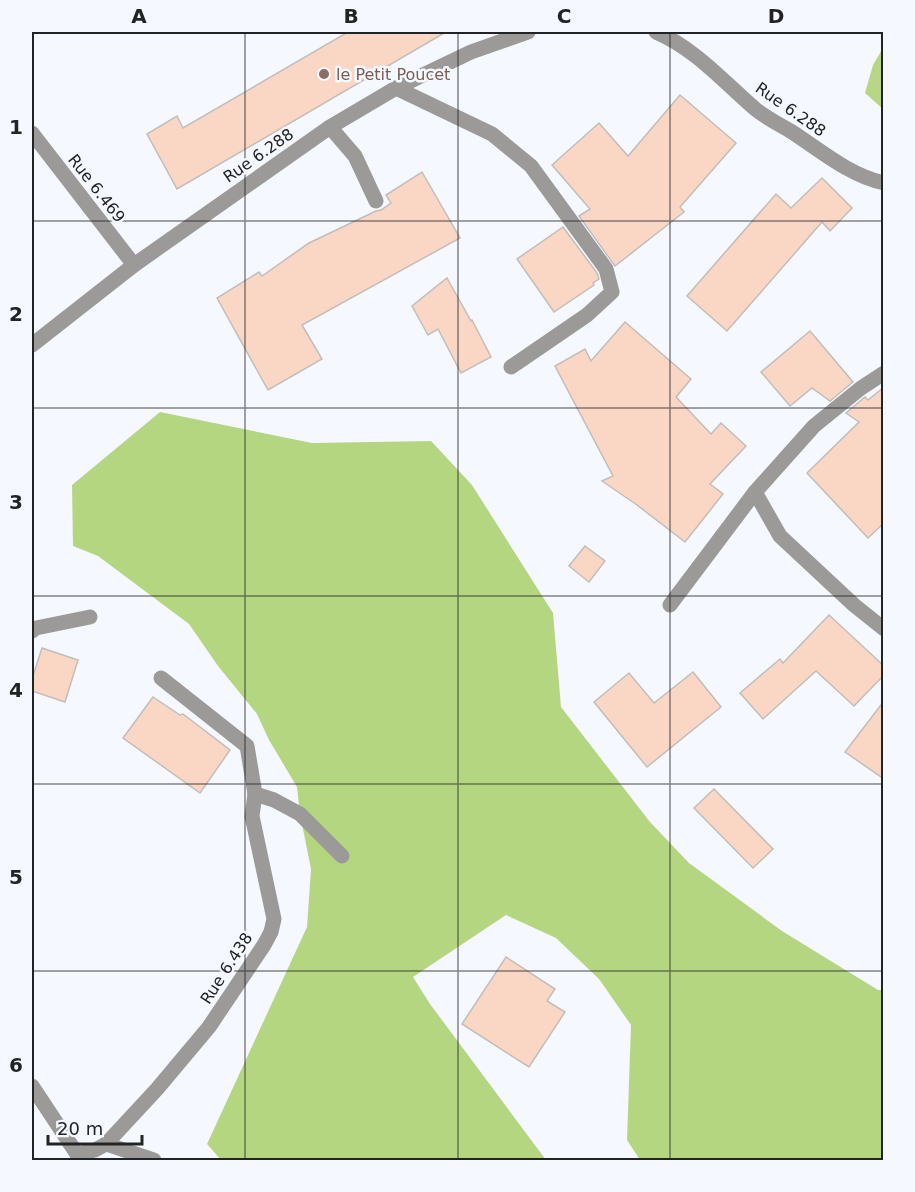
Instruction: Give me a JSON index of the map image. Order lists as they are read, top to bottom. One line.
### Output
{"streets":{"street":["Rue 6.288","Rue 6.469","Rue 6.438"]},"crossings":[["Rue 6.288","Rue 6.469"]],"places":["le Petit Poucet"],"scale_bar":"20 m","grid":{"columns":["A","B","C","D"],"rows":["1","2","3","4","5","6"]}}
